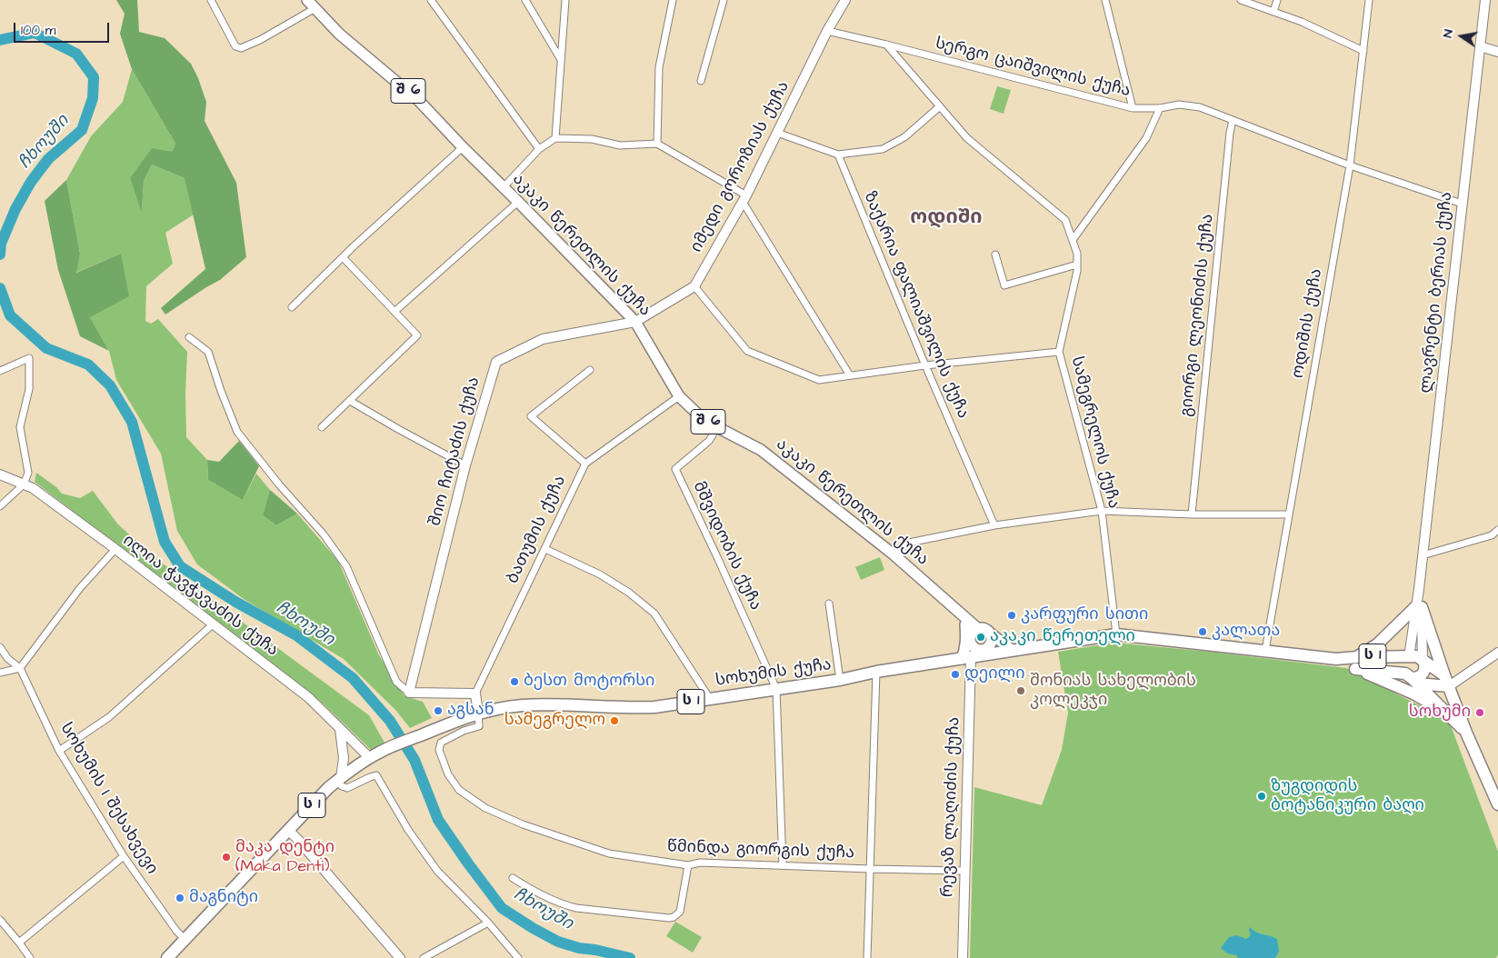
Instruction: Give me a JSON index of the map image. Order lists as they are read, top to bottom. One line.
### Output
{"streets":{"highway":["ს 1","სოხუმის ქუჩა"],"main road":["შ 6","აკაკი წერეთლის ქუჩა"],"street":["სერგო ცაიშვილის ქუჩა","იმედი გოროზიას ქუჩა","ლავრენტი ბერიას ქუჩა","ზაქარია ფალიაშვილის ქუჩა","გიორგი ლეონიძის ქუჩა","ოდიშის ქუჩა","სამეგრელოს ქუჩა","შიო ჩიტაძის ქუჩა","ბათუმის ქუჩა","მშვიდობის ქუჩა","ილია ჭავჭავაძის ქუჩა","სოხუმის I შესახვევი","რევაზ ლაღიძის ქუჩა","წმინდა გიორგის ქუჩა"]},"crossings":[["სერგო ცაიშვილის ქუჩა","იმედი გოროზიას ქუჩა"],["სერგო ცაიშვილის ქუჩა","ლავრენტი ბერიას ქუჩა"],["სერგო ცაიშვილის ქუჩა","გიორგი ლეონიძის ქუჩა"],["სერგო ცაიშვილის ქუჩა","ოდიშის ქუჩა"],["სერგო ცაიშვილის ქუჩა","სამეგრელოს ქუჩა"],["შ 6","აკაკი წერეთლის ქუჩა"],["შ 6","სოხუმის ქუჩა"],["შ 6","რევაზ ლაღიძის ქუჩა"],["იმედი გოროზიას ქუჩა","აკაკი წერეთლის ქუჩა"],["იმედი გოროზიას ქუჩა","შიო ჩიტაძის ქუჩა"],["აკაკი წერეთლის ქუჩა","შიო ჩიტაძის ქუჩა"],["აკაკი წერეთლის ქუჩა","ბათუმის ქუჩა"],["აკაკი წერეთლის ქუჩა","მშვიდობის ქუჩა"],["ოდიშის ქუჩა","სოხუმის ქუჩა"],["სამეგრელოს ქუჩა","სოხუმის ქუჩა"],["მშვიდობის ქუჩა","სოხუმის ქუჩა"],["ილია ჭავჭავაძის ქუჩა","სოხუმის ქუჩა"],["ს 1","სოხუმის ქუჩა"],["სოხუმის ქუჩა","სოხუმის I შესახვევი"],["სოხუმის ქუჩა","რევაზ ლაღიძის ქუჩა"],["სოხუმის ქუჩა","წმინდა გიორგის ქუჩა"],["რევაზ ლაღიძის ქუჩა","წმინდა გიორგის ქუჩა"]],"districts":["ოდიში"],"water":["ჩხოუში"],"places":["კარფური სითი","კალათა","აკაკი წერეთელი","დეილი","ბესთ მოტორსი","შონიას სახელობის კოლეკჯი","აგსან","სოხუმი","სამეგრელო","ზუგდიდის ბოტანიკური ბაღი","მაკა დენტი (Maka Denti)","მაგნიტი"],"scale_bar":"100 m","north":"left"}
